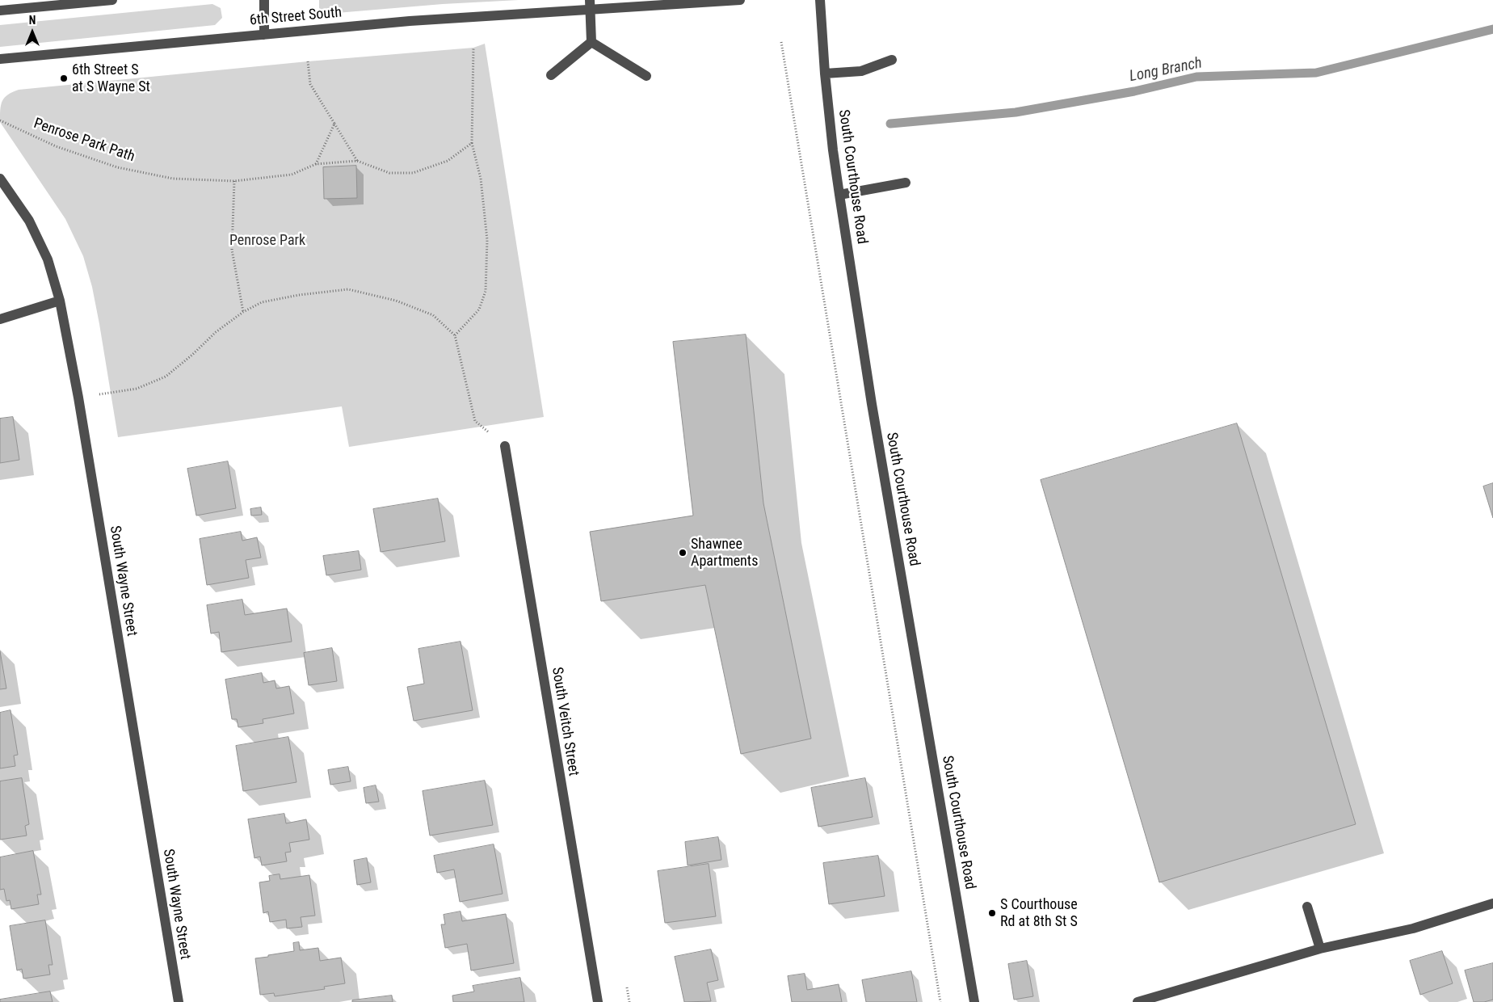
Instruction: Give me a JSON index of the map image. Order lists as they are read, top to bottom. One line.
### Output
{"streets":{"street":["6th Street South","South Courthouse Road","South Wayne Street","South Veitch Street"],"path":["Penrose Park Path"]},"water":["Long Branch"],"parks":["Penrose Park"],"places":["6th Street S at S Wayne St","Shawnee Apartments","S Courthouse Rd at 8th St S"],"north":"top"}
